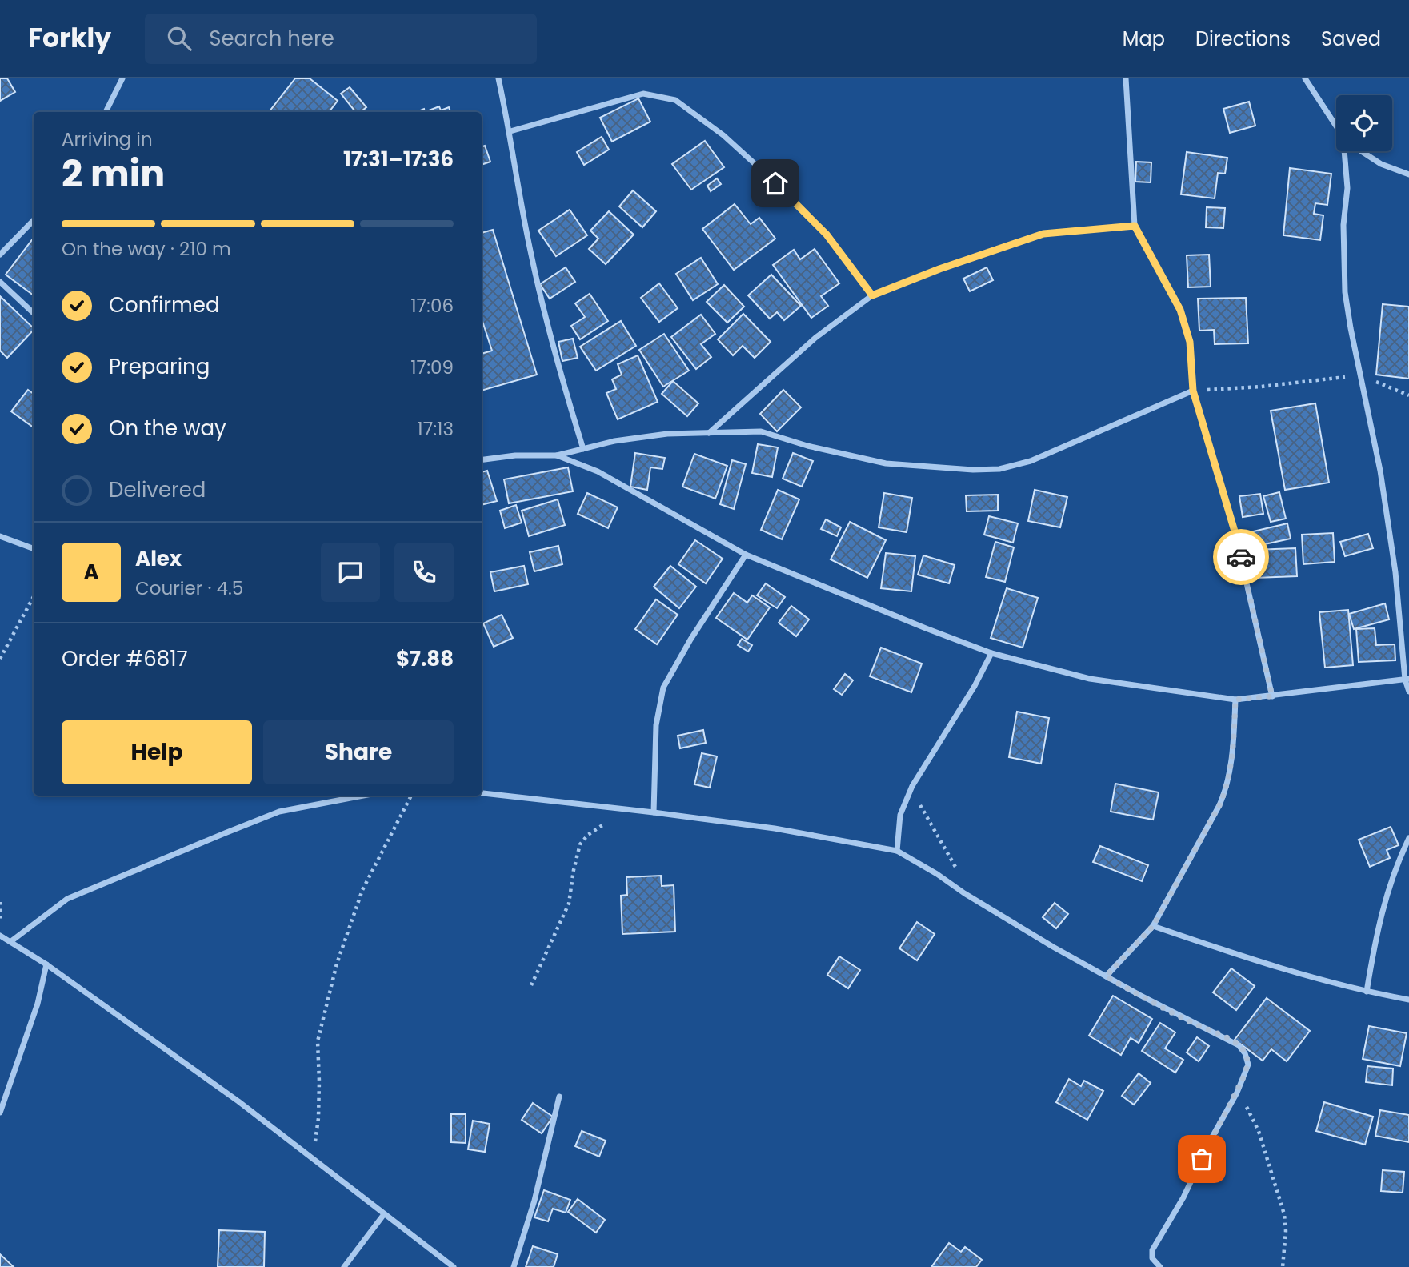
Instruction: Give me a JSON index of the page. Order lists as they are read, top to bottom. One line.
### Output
{"page":{"header":"Forkly","search":"Search here","nav":["Map","Directions","Saved"],"heading":["2 min","Arriving in","17:31–17:36"],"panel":["Alex","Courier · 4.5","Order #6817","$7.88"],"bar":"On the way · 210 m","list":[["Confirmed","17:06"],["Preparing","17:09"],["On the way","17:13"],"Delivered"],"round":"A","buttons":["Help","Share"]}}
